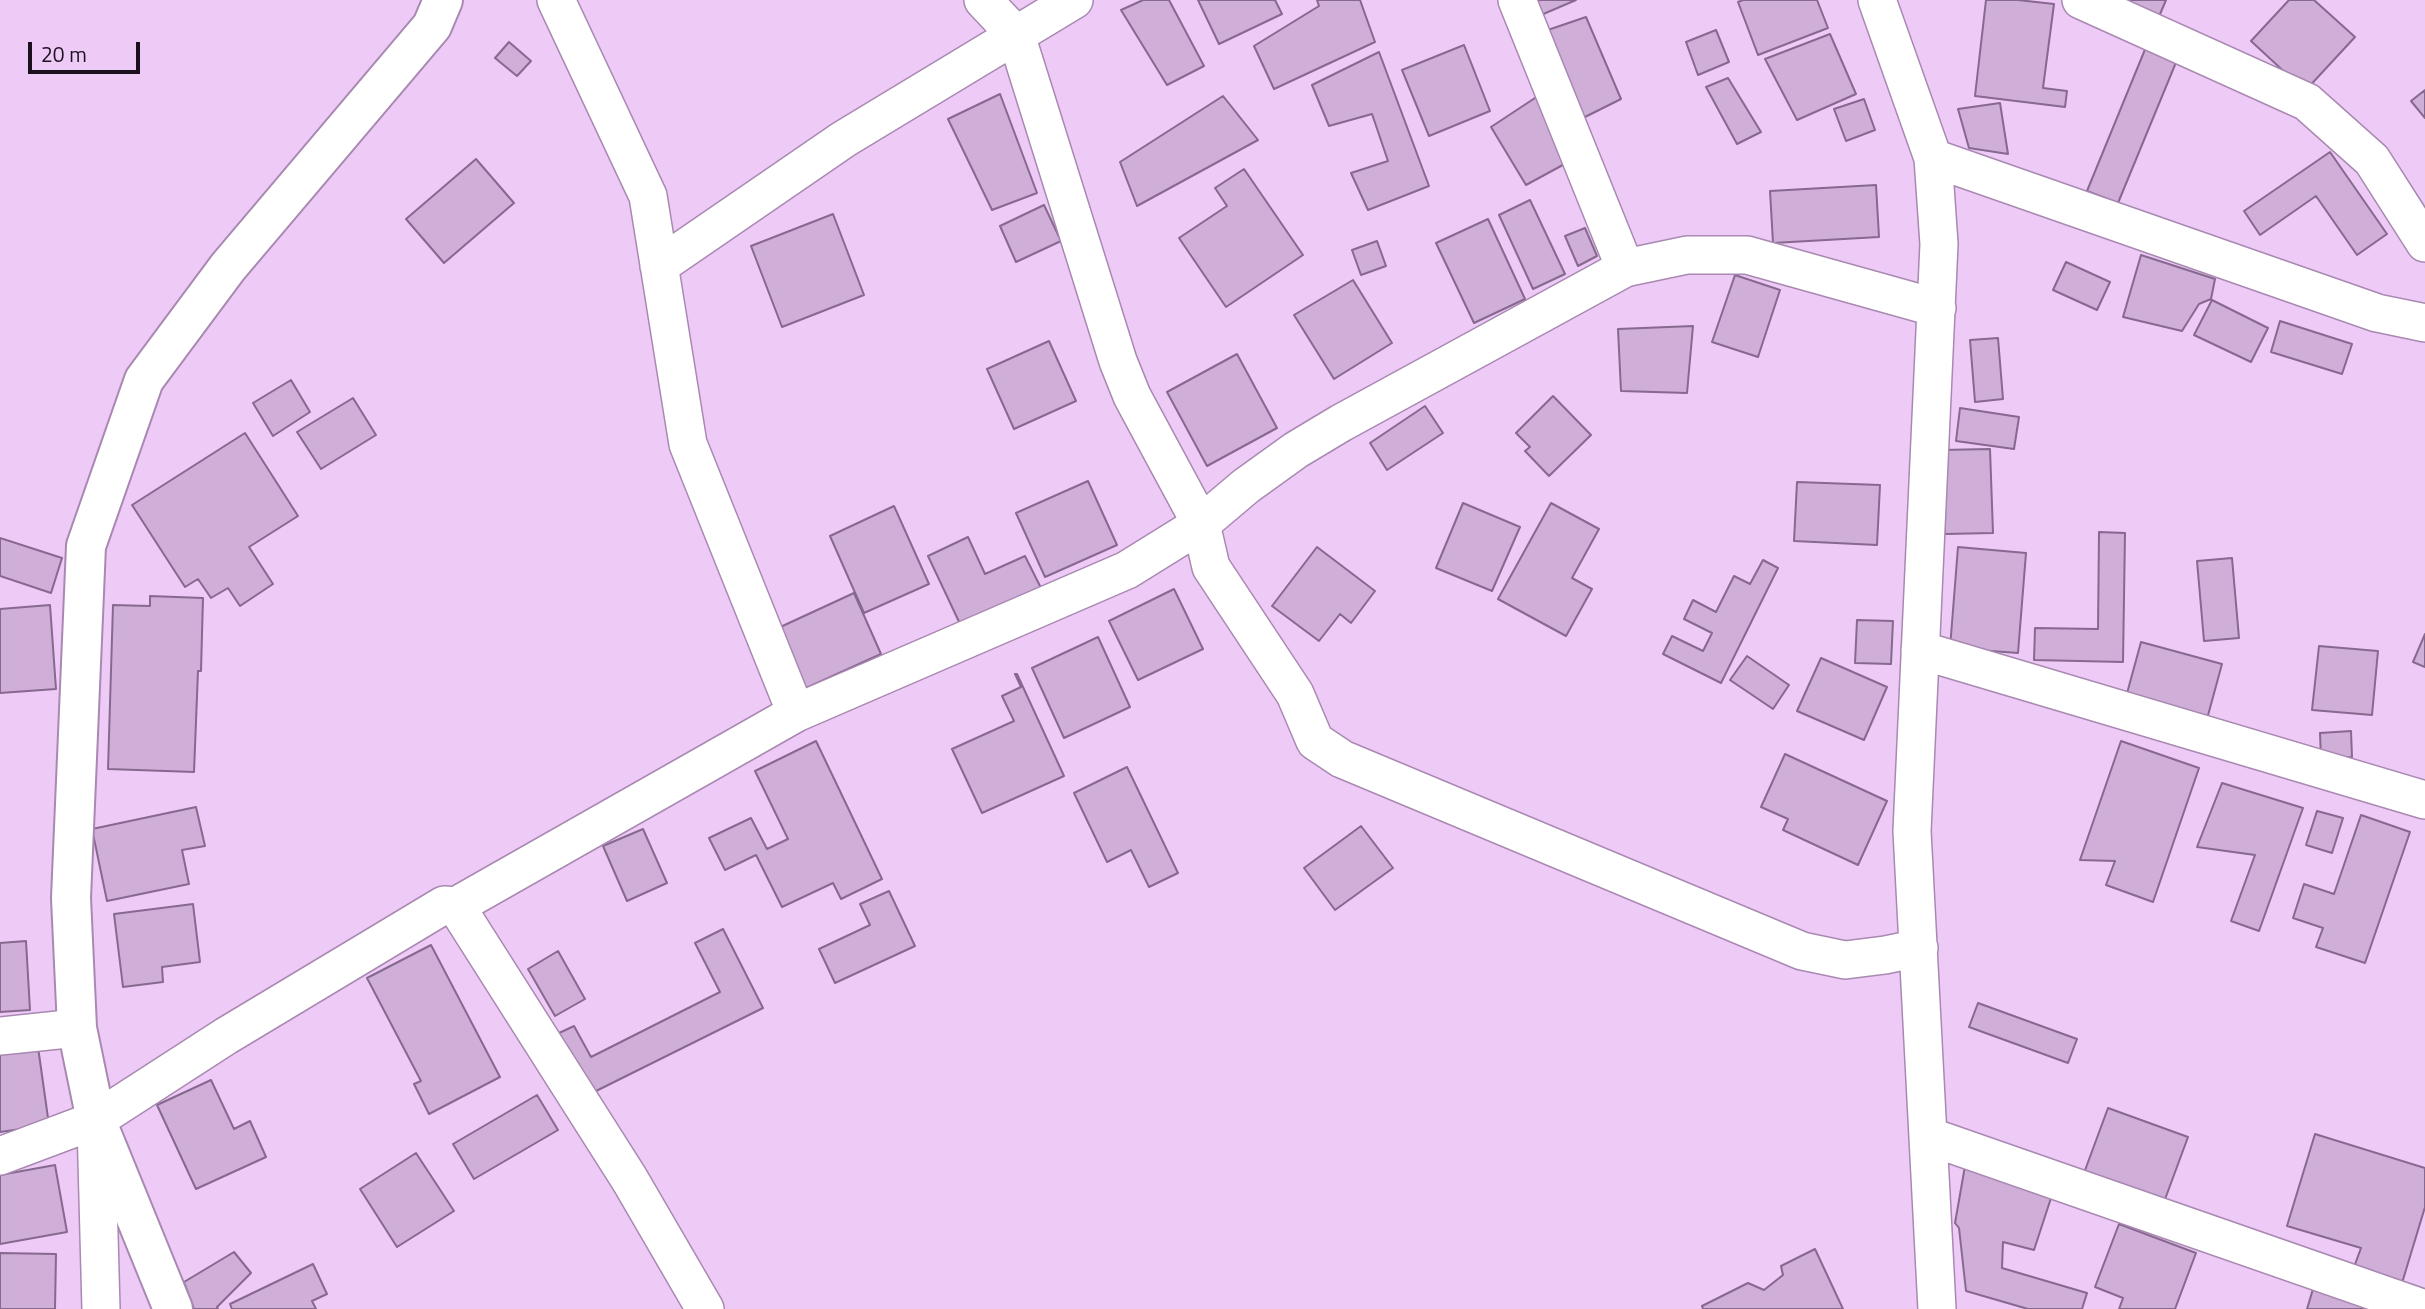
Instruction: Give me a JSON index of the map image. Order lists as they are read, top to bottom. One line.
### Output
{"scale_bar":"20 m"}
